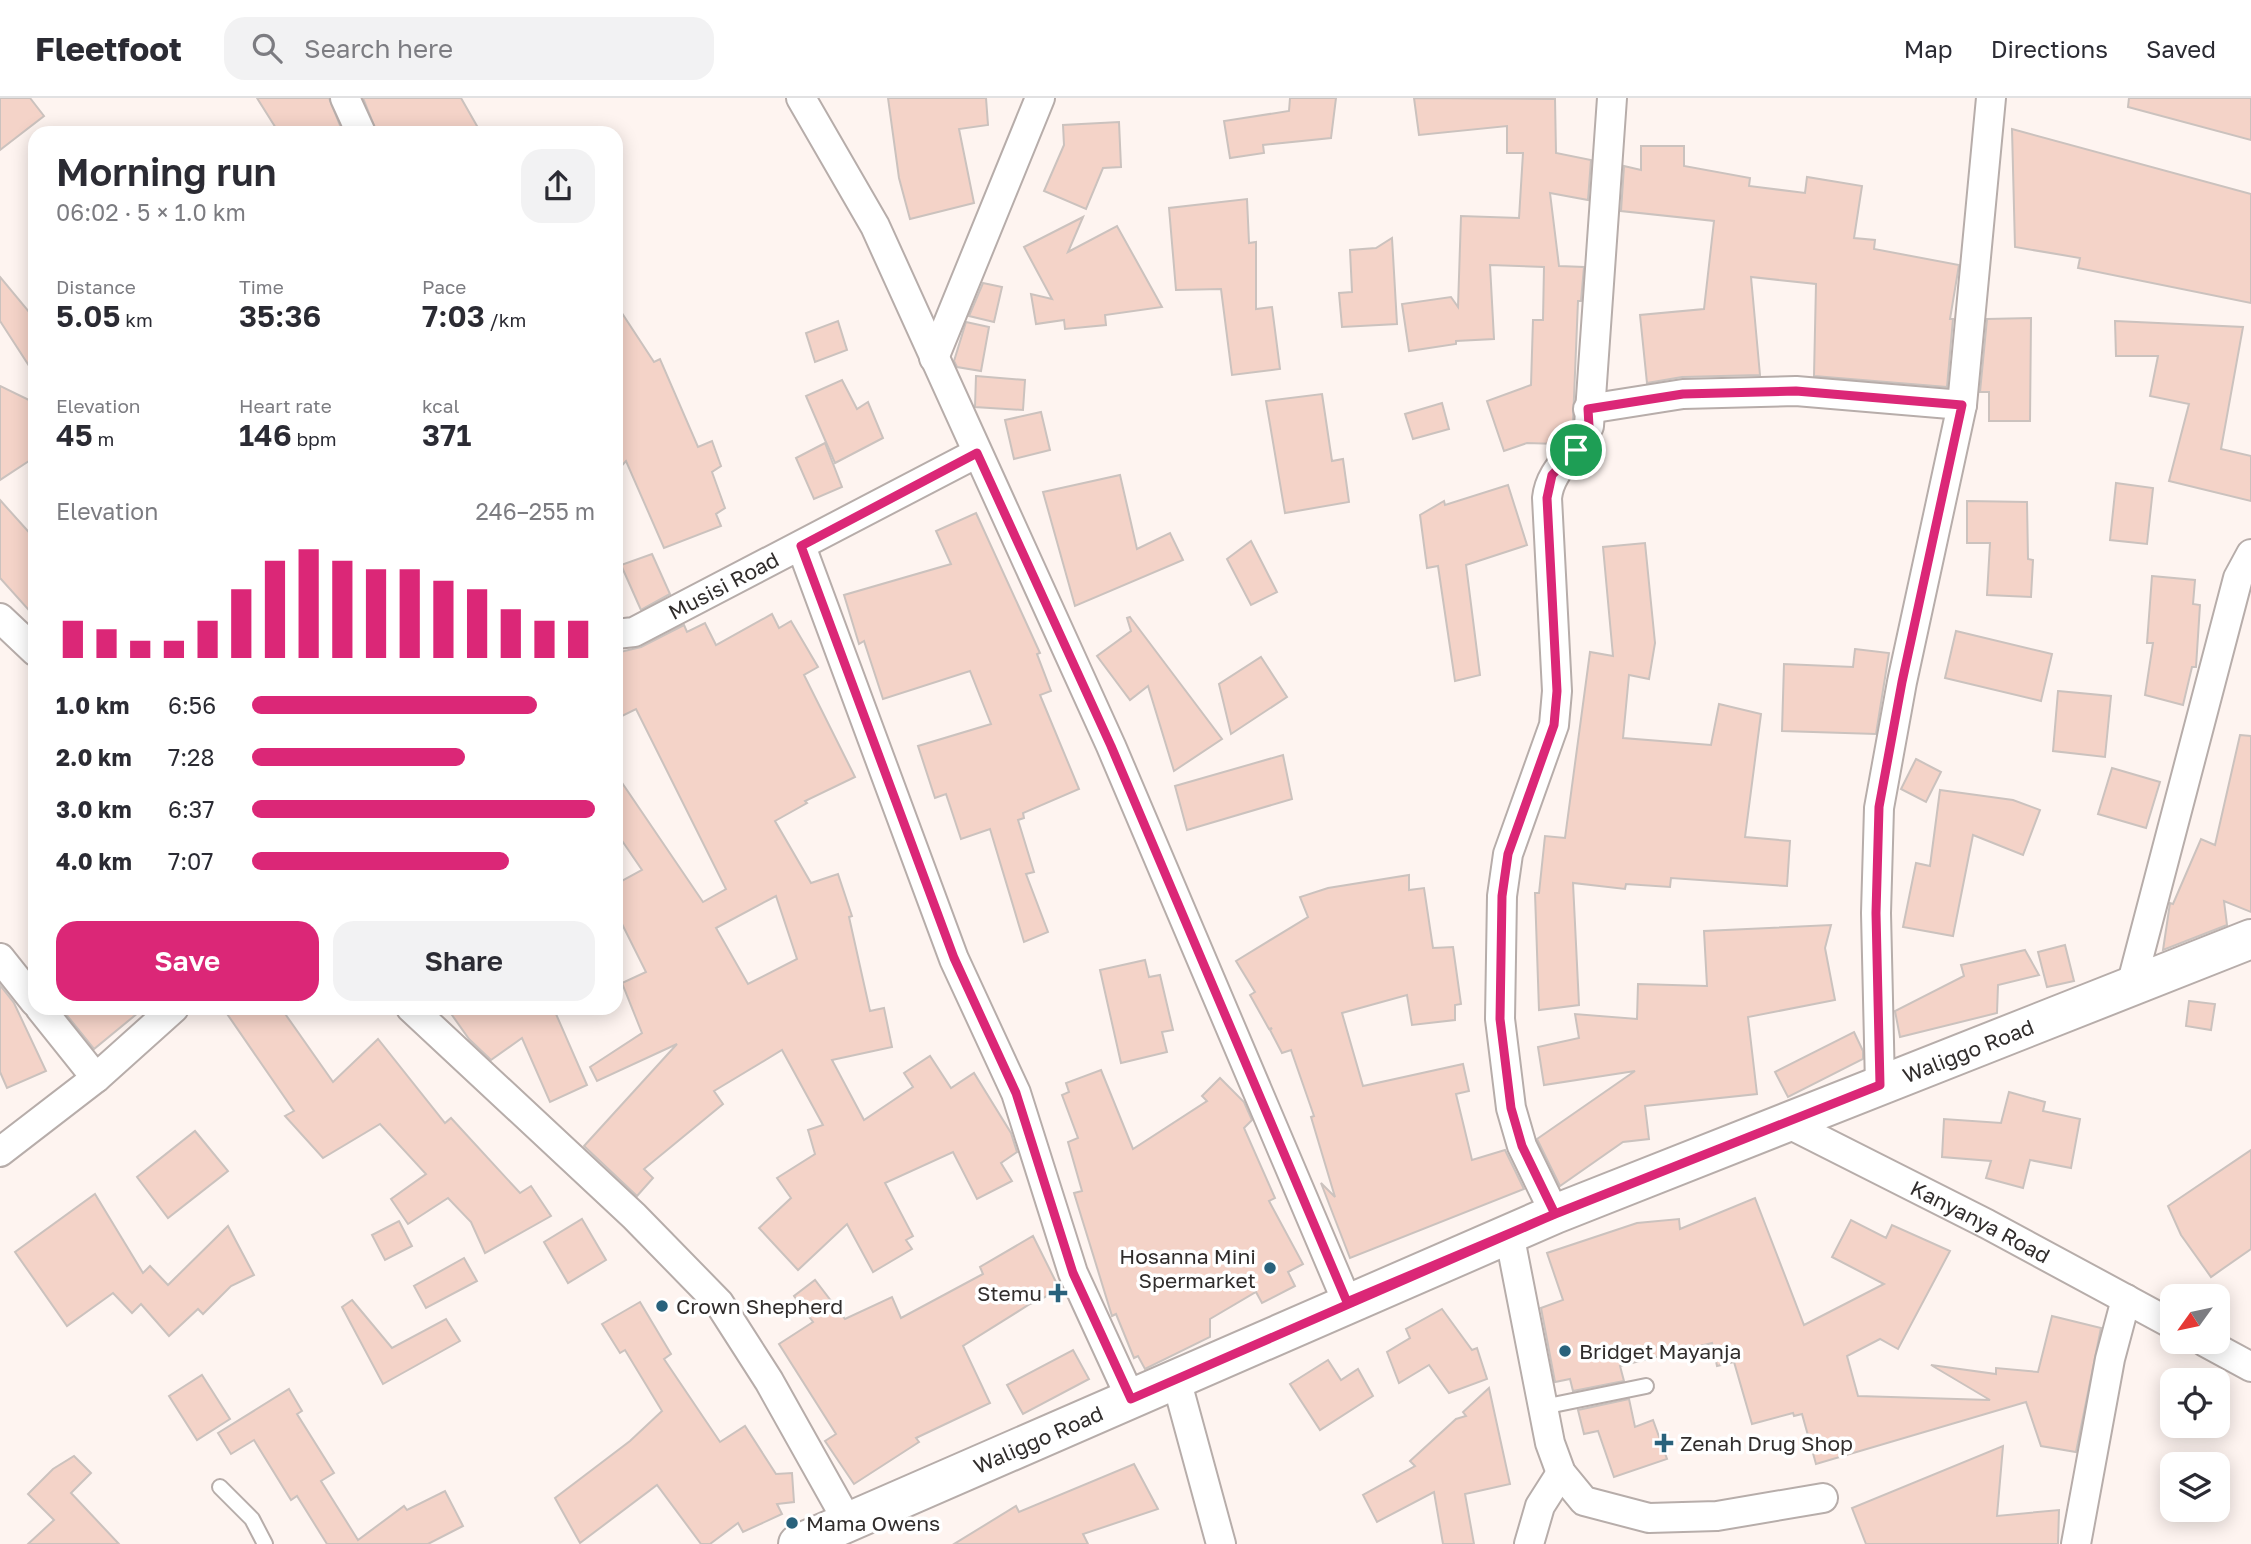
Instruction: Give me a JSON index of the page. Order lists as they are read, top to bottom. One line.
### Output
{"streets":{"street":["Musisi Road","Waliggo Road","Kanyanya Road"]},"crossings":[["Waliggo Road","Kanyanya Road"]],"places":{"other":["Hosanna Mini Spermarket","Crown Shepherd","Bridget Mayanja","Mama Owens"],"health":["Stemu","Zenah Drug Shop"]},"north":"bottom left","page":{"header":"Fleetfoot","search":"Search here","nav":["Map","Directions","Saved"],"heading":["Morning run","06:02 · 5 × 1.0 km"],"stats":[["Distance","5.05 km"],["Time","35:36"],["Pace","7:03 /km"],["Elevation","45 m"],["Heart rate","146 bpm"],["kcal","371"]],"chart":["Elevation","246–255 m"],"list":[{"name":"1.0 km","note":"6:56"},{"name":"2.0 km","note":"7:28"},{"name":"3.0 km","note":"6:37"},{"name":"4.0 km","note":"7:07"}],"buttons":["Save","Share"]}}
